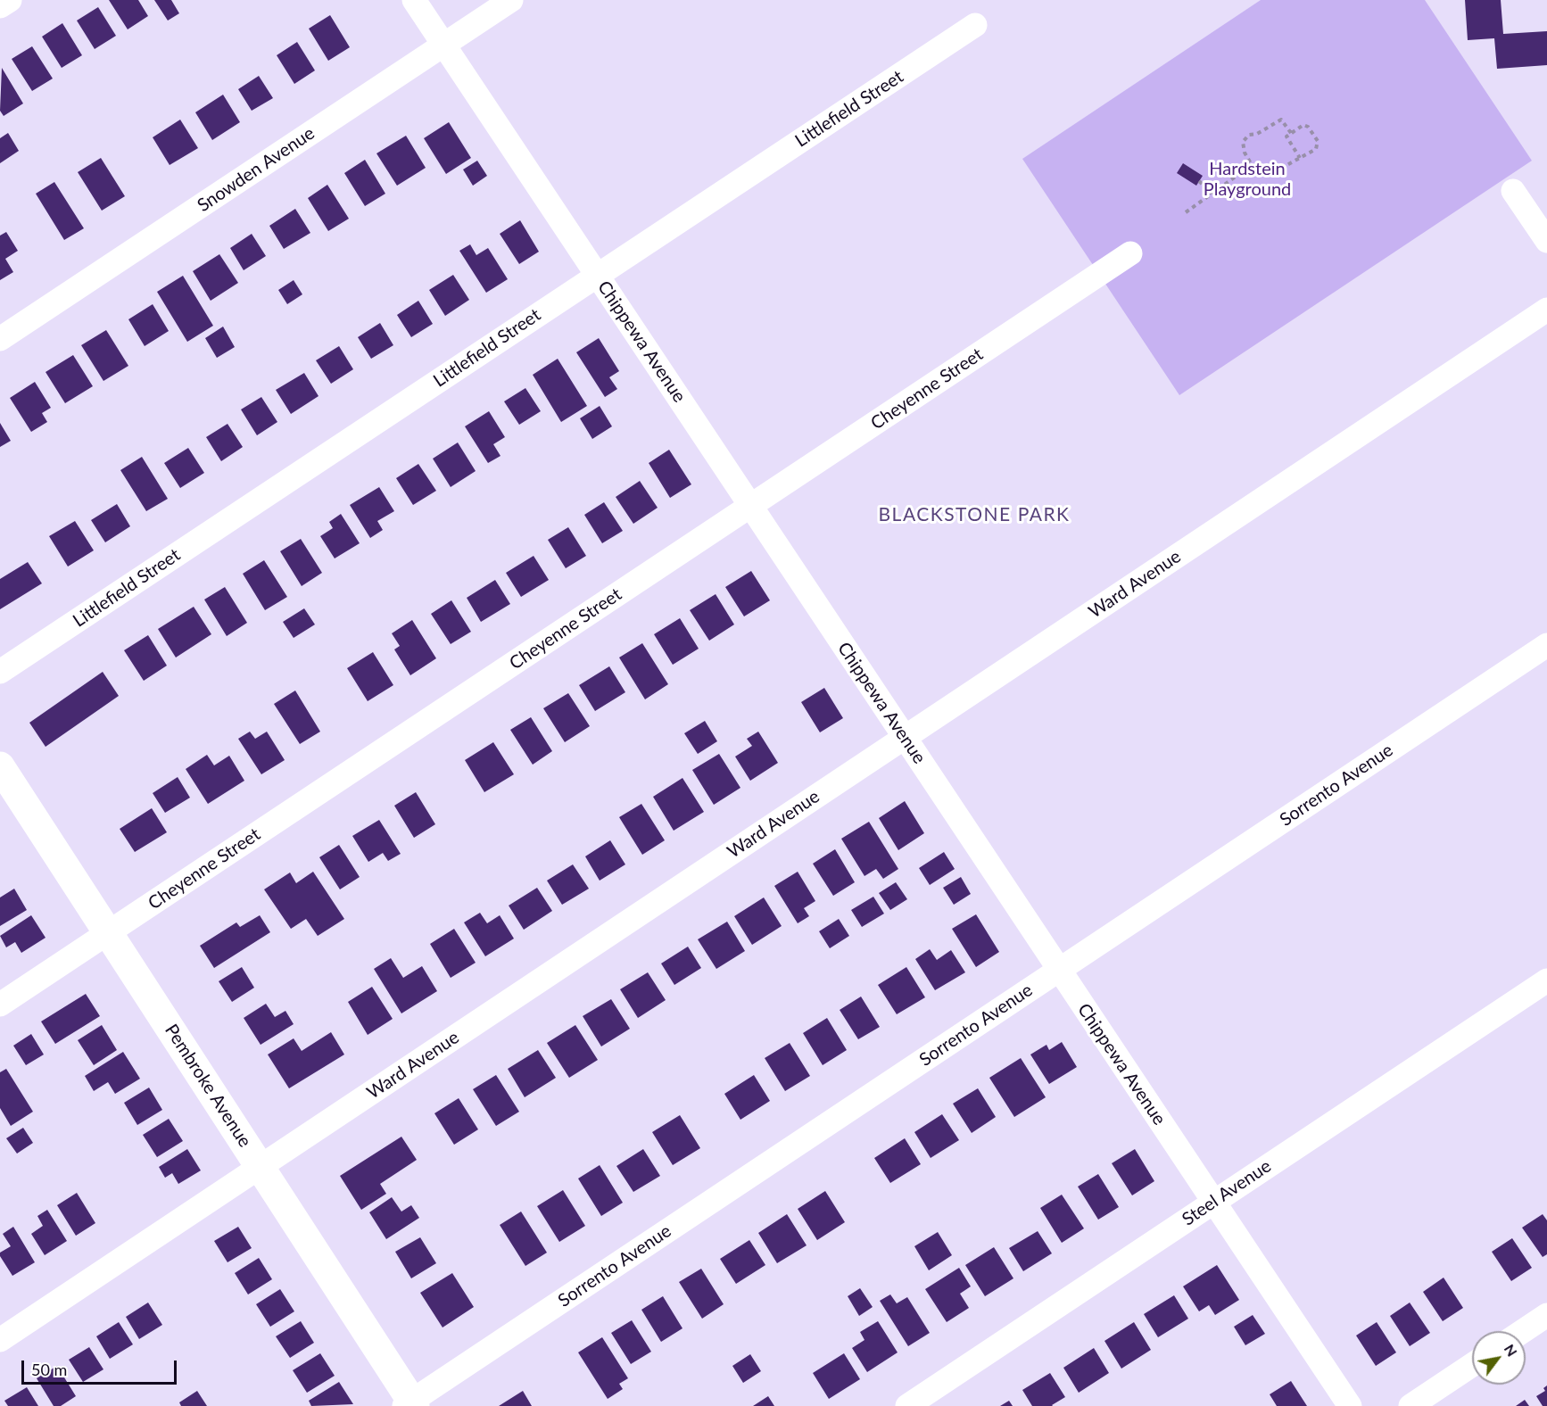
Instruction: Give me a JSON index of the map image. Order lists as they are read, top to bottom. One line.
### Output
{"streets":{"street":["Littlefield Street","Snowden Avenue","Chippewa Avenue","Cheyenne Street","Ward Avenue","Sorrento Avenue","Pembroke Avenue","Steel Avenue"]},"crossings":[["Littlefield Street","Chippewa Avenue"],["Snowden Avenue","Chippewa Avenue"],["Chippewa Avenue","Cheyenne Street"],["Chippewa Avenue","Ward Avenue"],["Chippewa Avenue","Sorrento Avenue"],["Chippewa Avenue","Steel Avenue"],["Cheyenne Street","Pembroke Avenue"],["Ward Avenue","Pembroke Avenue"],["Sorrento Avenue","Pembroke Avenue"]],"districts":["BLACKSTONE PARK"],"parks":["Hardstein Playground"],"scale_bar":"50 m","north":"top right"}
